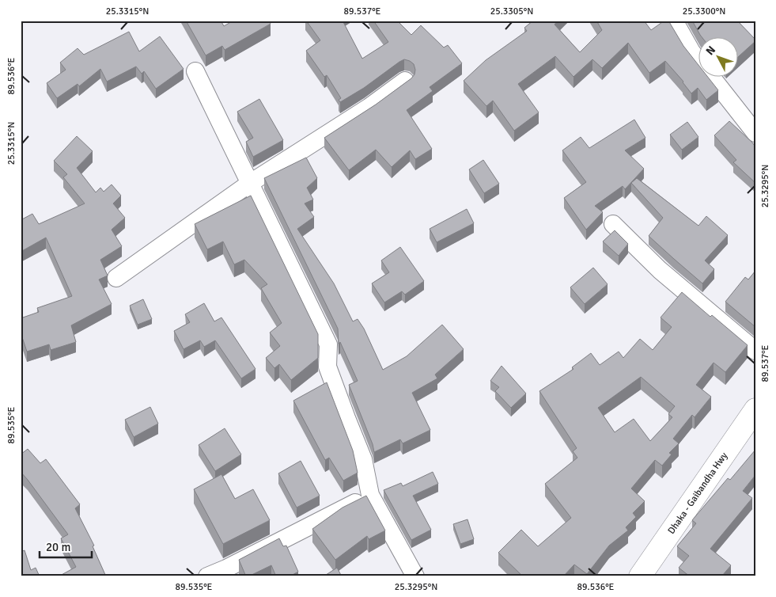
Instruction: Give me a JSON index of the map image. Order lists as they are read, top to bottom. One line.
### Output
{"streets":{"main road":["Dhaka - Gaibandha Hwy"]},"scale_bar":"20 m","north":"top left","coordinates":["25.3315°N","89.537°E","25.3305°N","25.3300°N","89.536°E","25.3295°N","89.535°E"]}
